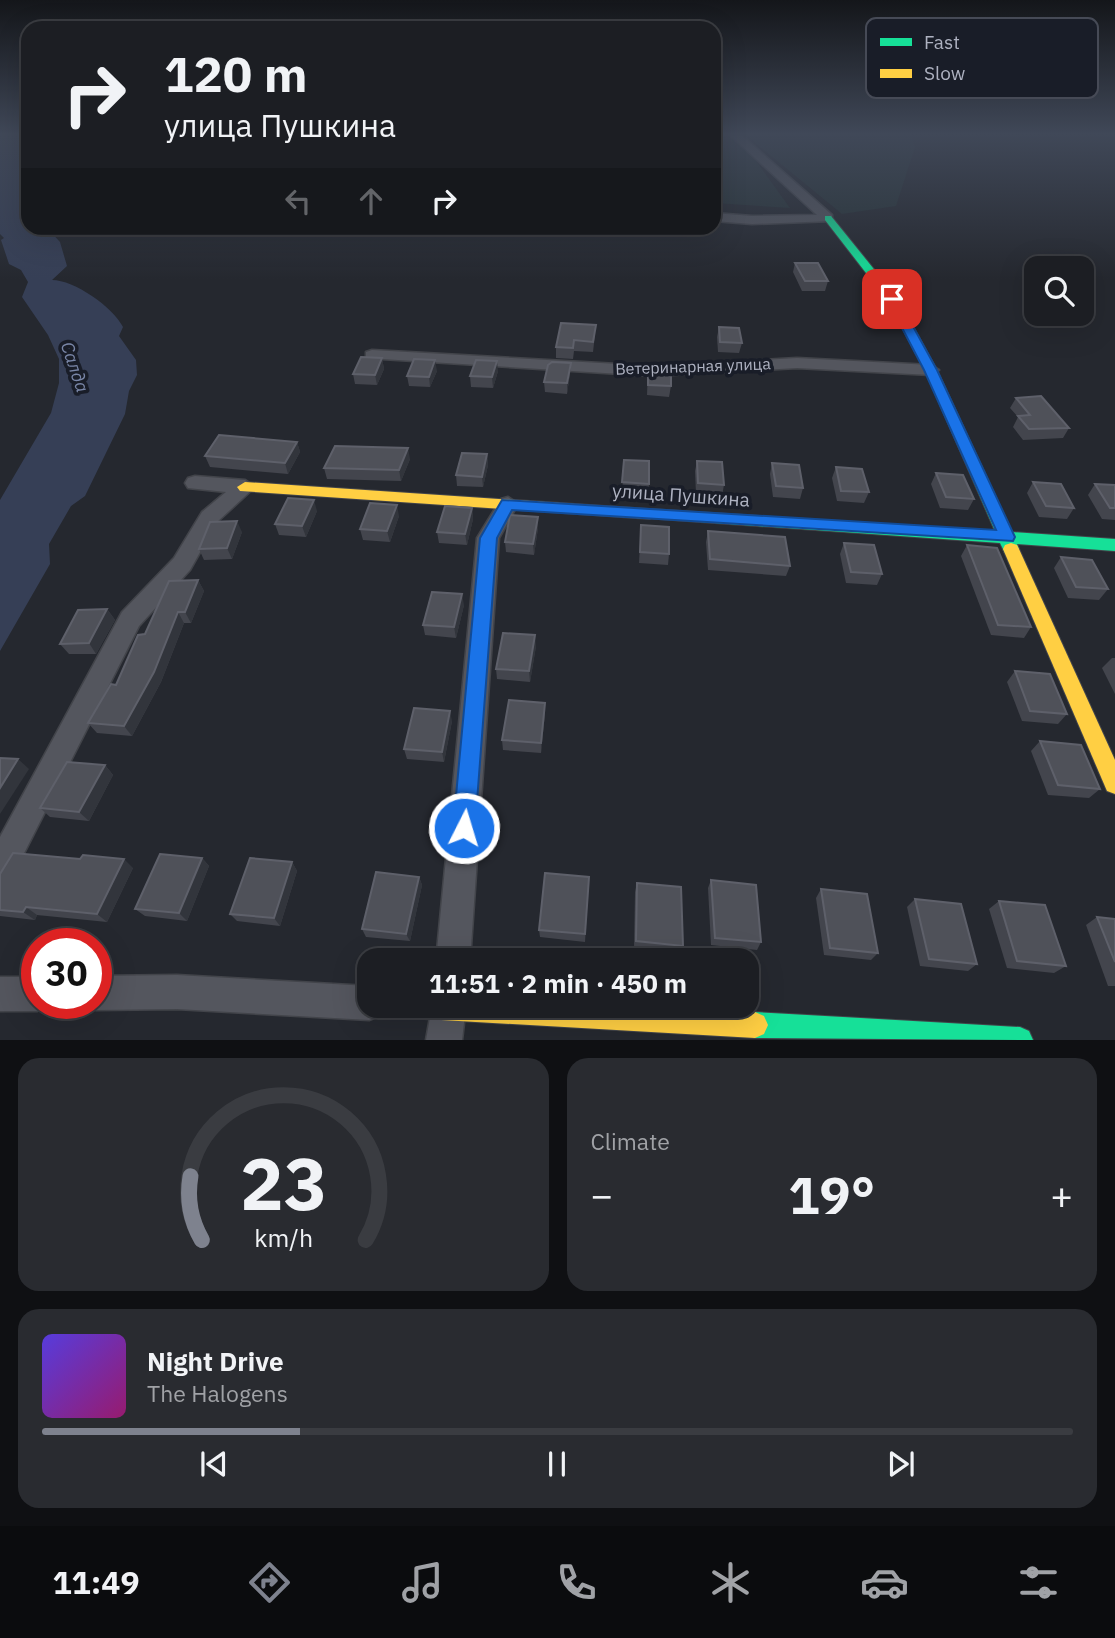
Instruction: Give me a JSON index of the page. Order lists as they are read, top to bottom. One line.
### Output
{"streets":{"street":["Ветеринарная улица","улица Пушкина"]},"water":["Салда"],"legend":["Fast","Slow"],"page":{"turn":["120 m","улица Пушкина"],"limit":"30","trip":"11:51 · 2 min · 450 m","tile":"Climate","heat":["−","19°","+"],"song":["Night Drive","The Halogens"],"tabs":"11:49","gauge":["23","km/h"]}}
